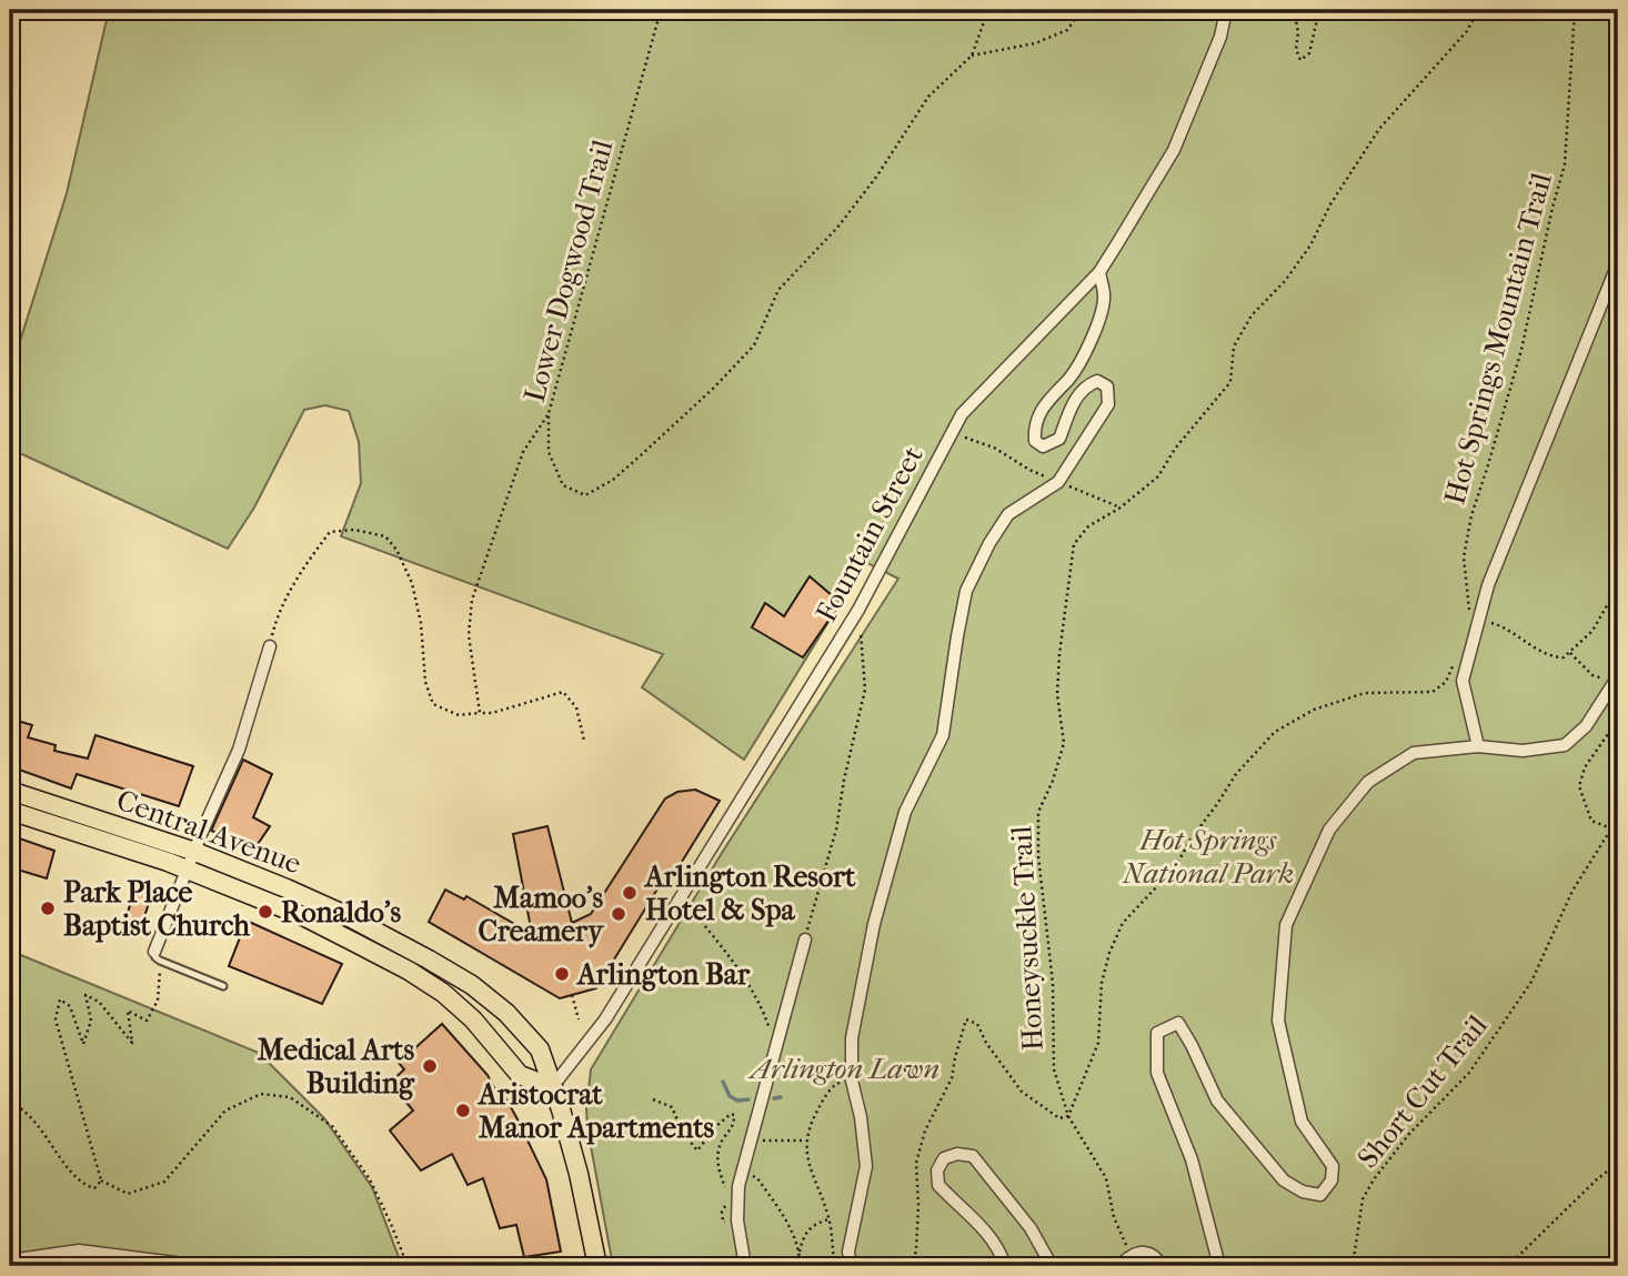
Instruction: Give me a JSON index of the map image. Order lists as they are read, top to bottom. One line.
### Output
{"streets":{"main road":["Central Avenue"],"street":["Fountain Street"],"path":["Lower Dogwood Trail","Hot Springs Mountain Trail","Honeysuckle Trail","Short Cut Trail"]},"crossings":[["Fountain Street","Central Avenue"]],"parks":["Hot Springs National Park","Arlington Lawn"],"places":["Arlington Resort Hotel & Spa","Park Place Baptist Church","Ronaldo's","Mamoo's Creamery","Arlington Bar","Medical Arts Building","Aristocrat Manor Apartments"]}
